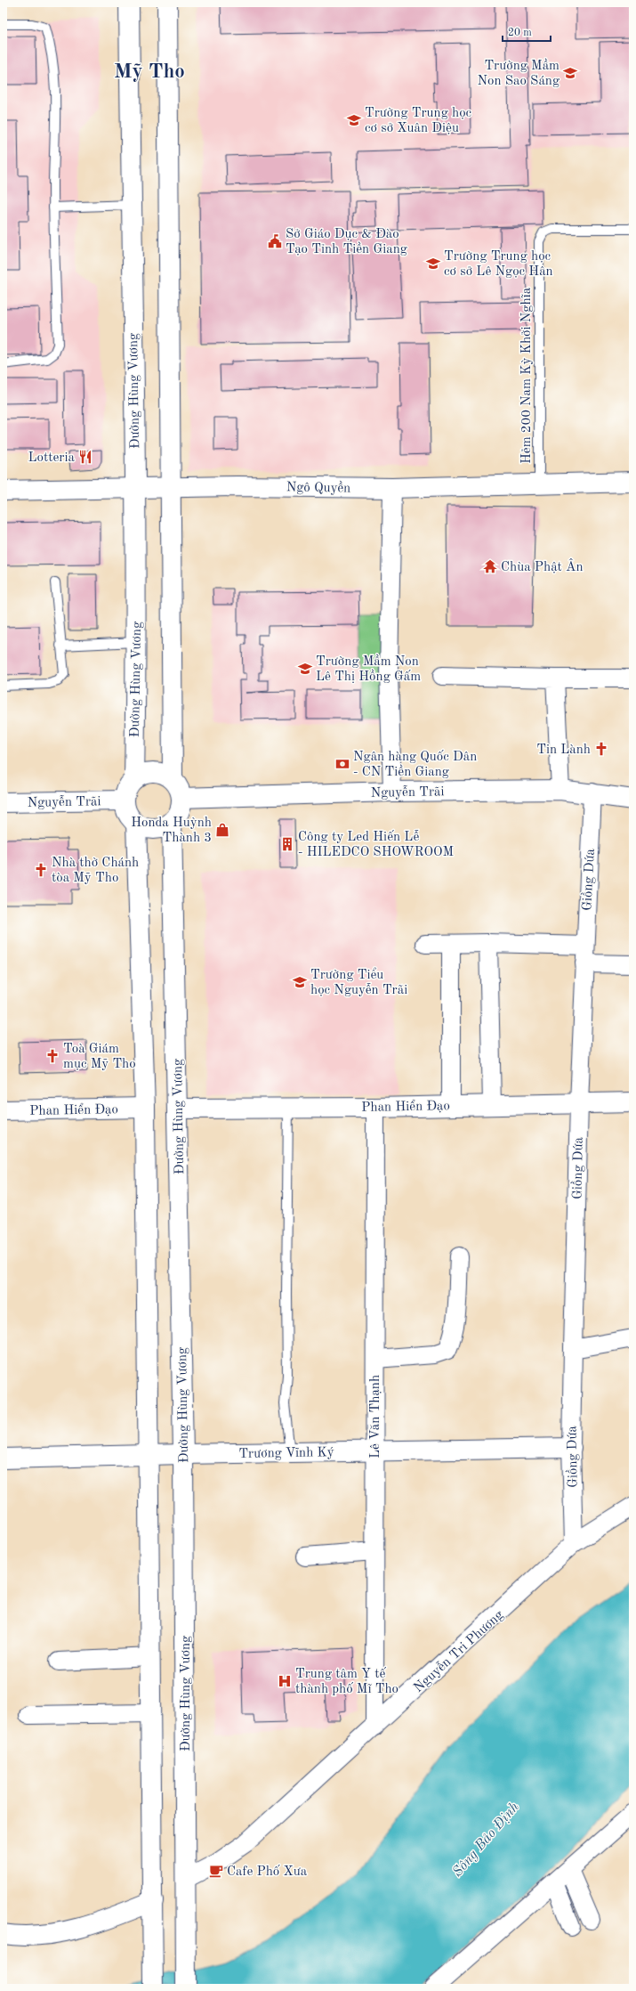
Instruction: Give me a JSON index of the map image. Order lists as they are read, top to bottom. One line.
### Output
{"streets":{"main road":["Đường Hùng Vương","Ngô Quyền","Nguyễn Trãi","Phan Hiển Đạo","Trương Vĩnh Ký"],"street":["Giồng Dứa","Lê Văn Thạnh","Nguyễn Tri Phương"],"lane":["Hẻm 200 Nam Kỳ Khởi Nghĩa"]},"crossings":[["Hẻm 200 Nam Kỳ Khởi Nghĩa","Ngô Quyền"],["Đường Hùng Vương","Ngô Quyền"],["Đường Hùng Vương","Nguyễn Trãi"],["Đường Hùng Vương","Phan Hiển Đạo"],["Đường Hùng Vương","Trương Vĩnh Ký"],["Đường Hùng Vương","Nguyễn Tri Phương"],["Nguyễn Trãi","Giồng Dứa"],["Giồng Dứa","Phan Hiển Đạo"],["Giồng Dứa","Trương Vĩnh Ký"],["Giồng Dứa","Nguyễn Tri Phương"],["Phan Hiển Đạo","Lê Văn Thạnh"],["Lê Văn Thạnh","Trương Vĩnh Ký"],["Lê Văn Thạnh","Nguyễn Tri Phương"]],"districts":["Mỹ Tho"],"water":["Sông Bảo Định"],"places":{"school or university":["Trường Mầm Non Sao Sáng","Trường Trung học cơ sở Xuân Diệu","Trường Trung học cơ sở Lê Ngọc Hân","Trường Mầm Non Lê Thị Hồng Gấm","Trường Tiểu học Nguyễn Trãi"],"public building":["Sở Giáo Dục & Đào Tạo Tỉnh Tiền Giang"],"restaurant":["Lotteria"],"temple":["Chùa Phật Ân"],"church":["Tin Lành","Nhà thờ Chánh tòa Mỹ Tho","Toà Giám mục Mỹ Tho"],"bank":["Ngân hàng Quốc Dân - CN Tiền Giang"],"shop":["Honda Huỳnh Thành 3"],"building":["Công ty Led Hiến Lễ - HILEDCO SHOWROOM"],"hospital":["Trung tâm Y tế thành phố Mĩ Tho"],"cafe":["Cafe Phố Xưa"]},"scale_bar":"20 m"}
